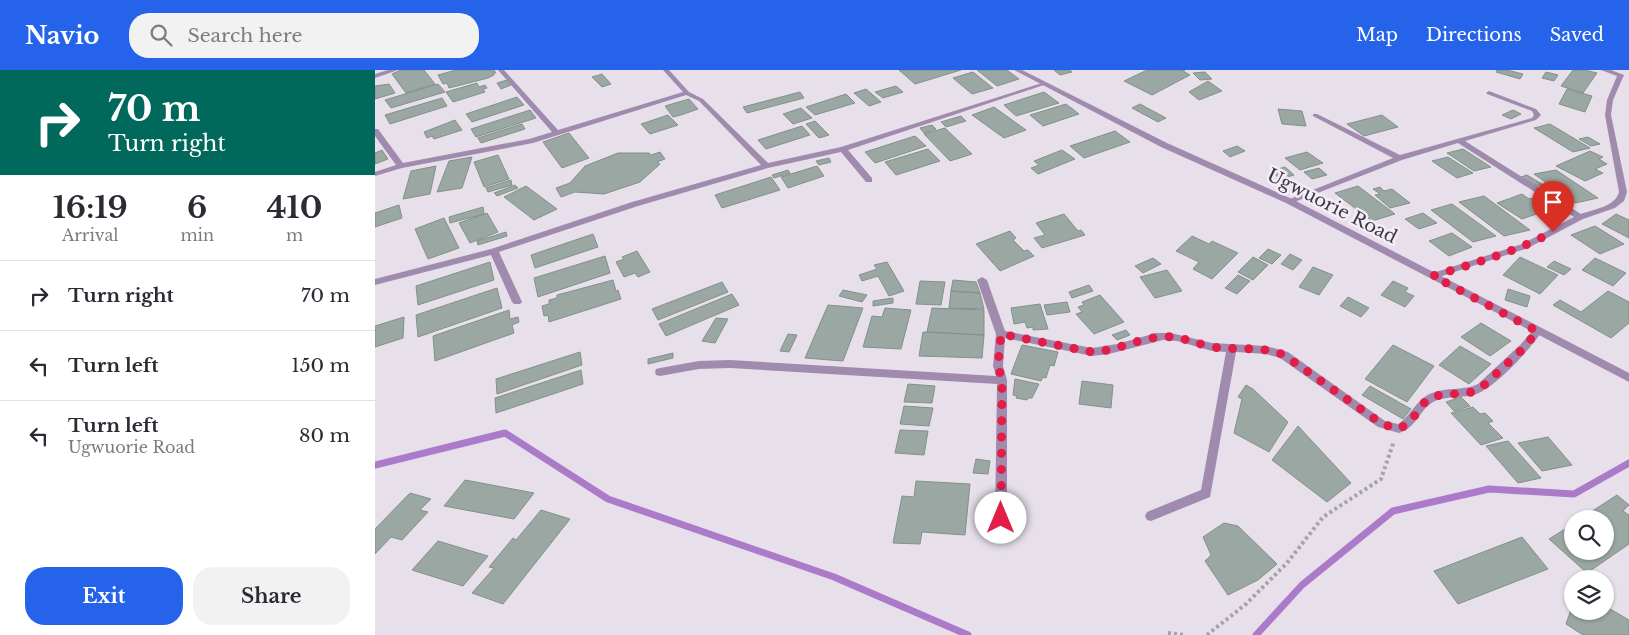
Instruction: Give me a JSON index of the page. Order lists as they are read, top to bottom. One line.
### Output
{"streets":{"street":["Ugwuorie Road"]},"page":{"header":"Navio","search":"Search here","nav":["Map","Directions","Saved"],"turn":["70 m","Turn right"],"eta":["16:19","Arrival","6","min","410","m"],"list":[{"name":"Turn right","value":"70 m"},{"name":"Turn left","value":"150 m"},{"name":"Turn left","note":"Ugwuorie Road","value":"80 m"}],"buttons":["Exit","Share"]}}
